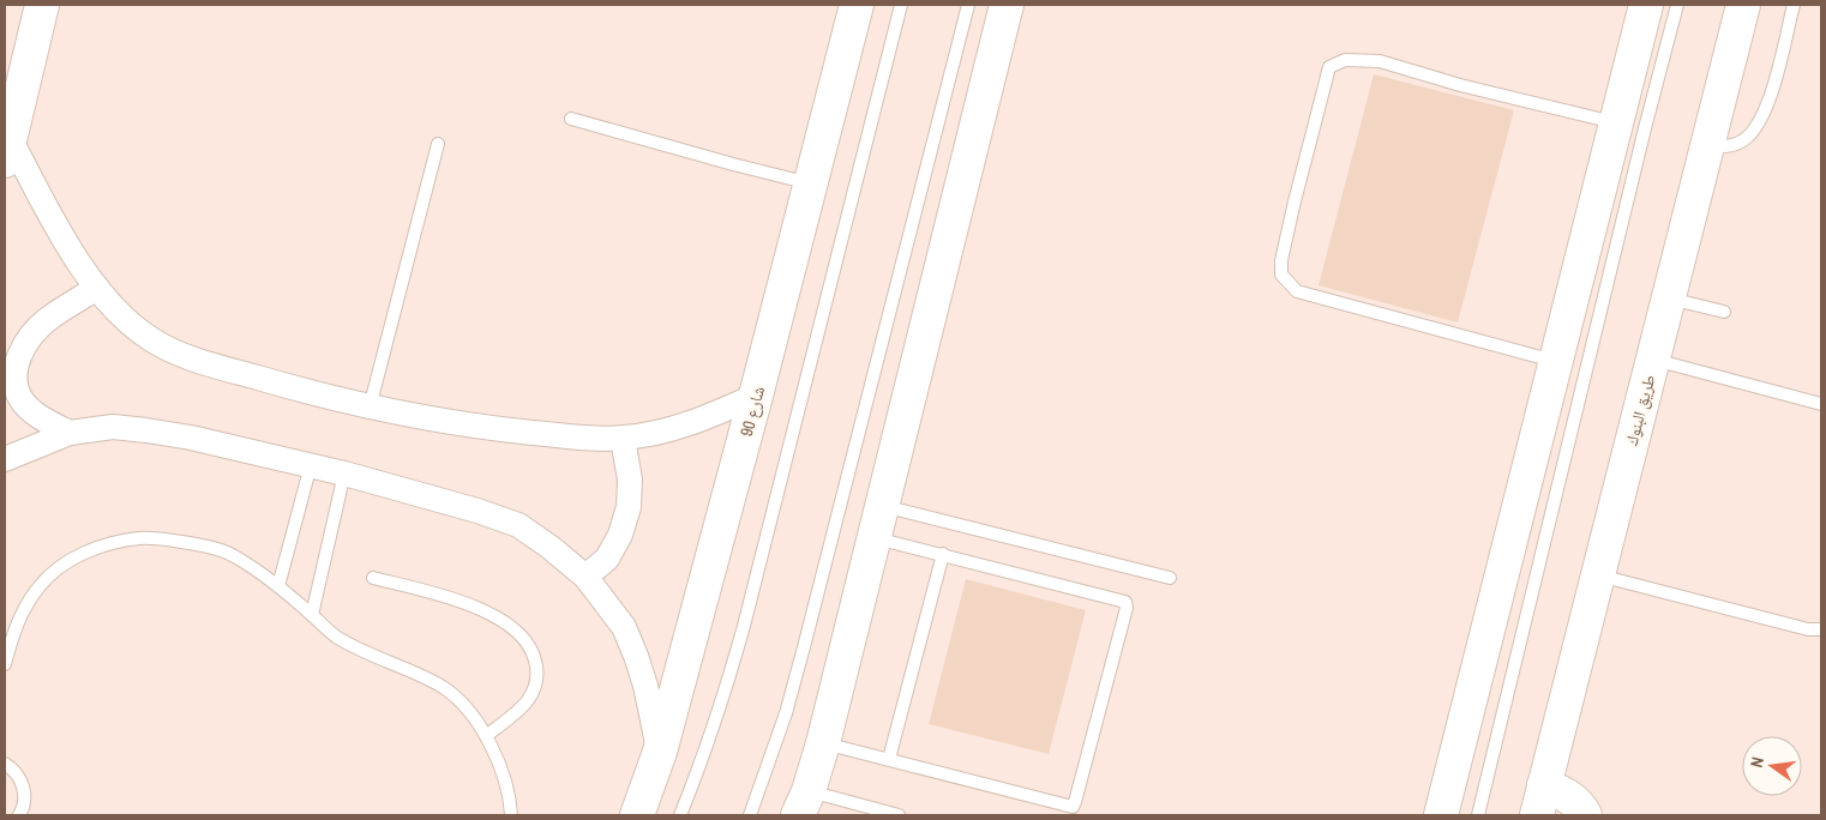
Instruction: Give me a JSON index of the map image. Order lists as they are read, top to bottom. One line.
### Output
{"streets":{"street":["طريق البنوك","شارع 90"]},"north":"left"}
